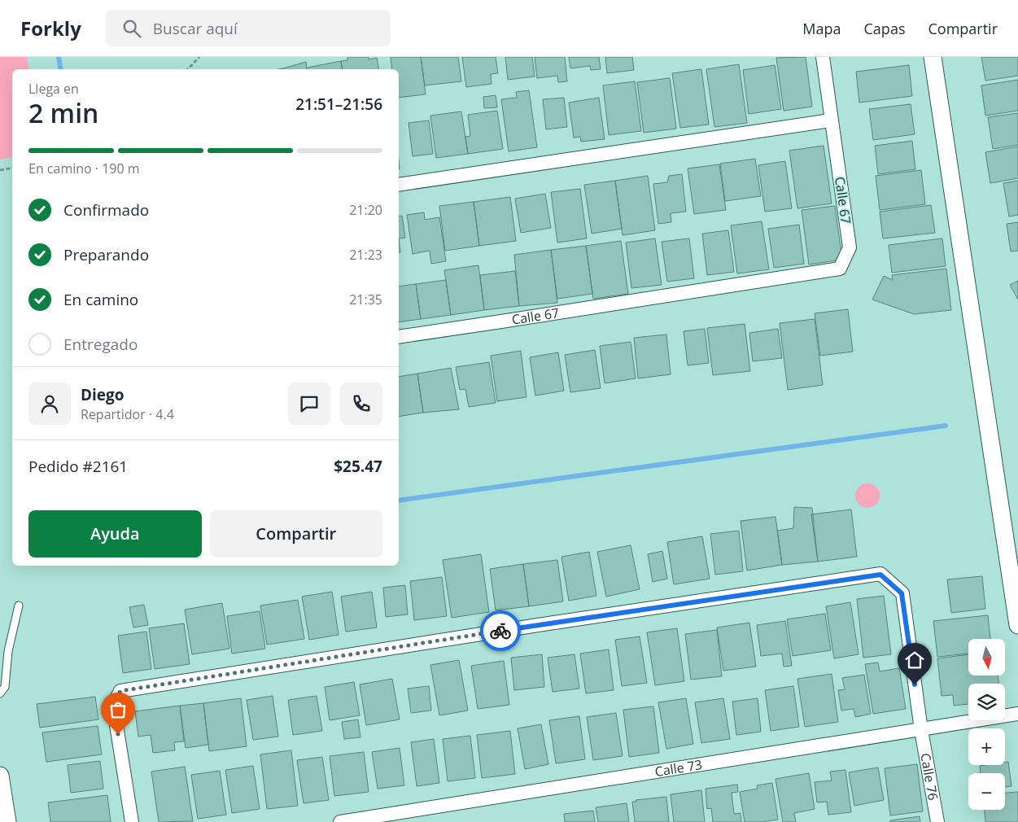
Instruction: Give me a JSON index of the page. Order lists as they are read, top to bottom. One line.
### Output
{"streets":{"street":["Calle 67","Calle 73","Calle 76"]},"crossings":[["Calle 73","Calle 76"]],"north":"bottom","page":{"header":"Forkly","search":"Buscar aquí","nav":["Mapa","Capas","Compartir"],"heading":["2 min","Llega en","21:51–21:56"],"panel":["Diego","Repartidor · 4.4","Pedido #2161","$25.47"],"bar":"En camino · 190 m","list":[["Confirmado","21:20"],["Preparando","21:23"],["En camino","21:35"],"Entregado"],"buttons":["Ayuda","Compartir"],"map_buttons":["+","−"]}}
